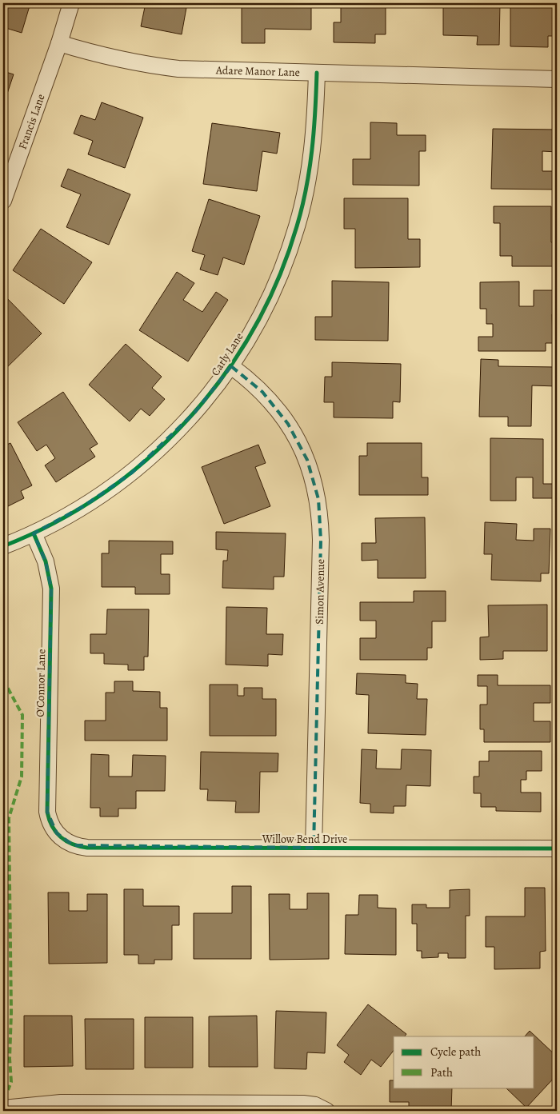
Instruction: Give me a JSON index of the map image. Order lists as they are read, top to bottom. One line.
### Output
{"streets":{"street":["Adare Manor Lane","Francis Lane","Carly Lane","Simon Avenue","O'Connor Lane","Willow Bend Drive"]},"crossings":[["Adare Manor Lane","Francis Lane"],["Adare Manor Lane","Carly Lane"],["Carly Lane","Simon Avenue"],["Carly Lane","O'Connor Lane"],["Simon Avenue","Willow Bend Drive"],["O'Connor Lane","Willow Bend Drive"]],"legend":["Cycle path","Path"]}
